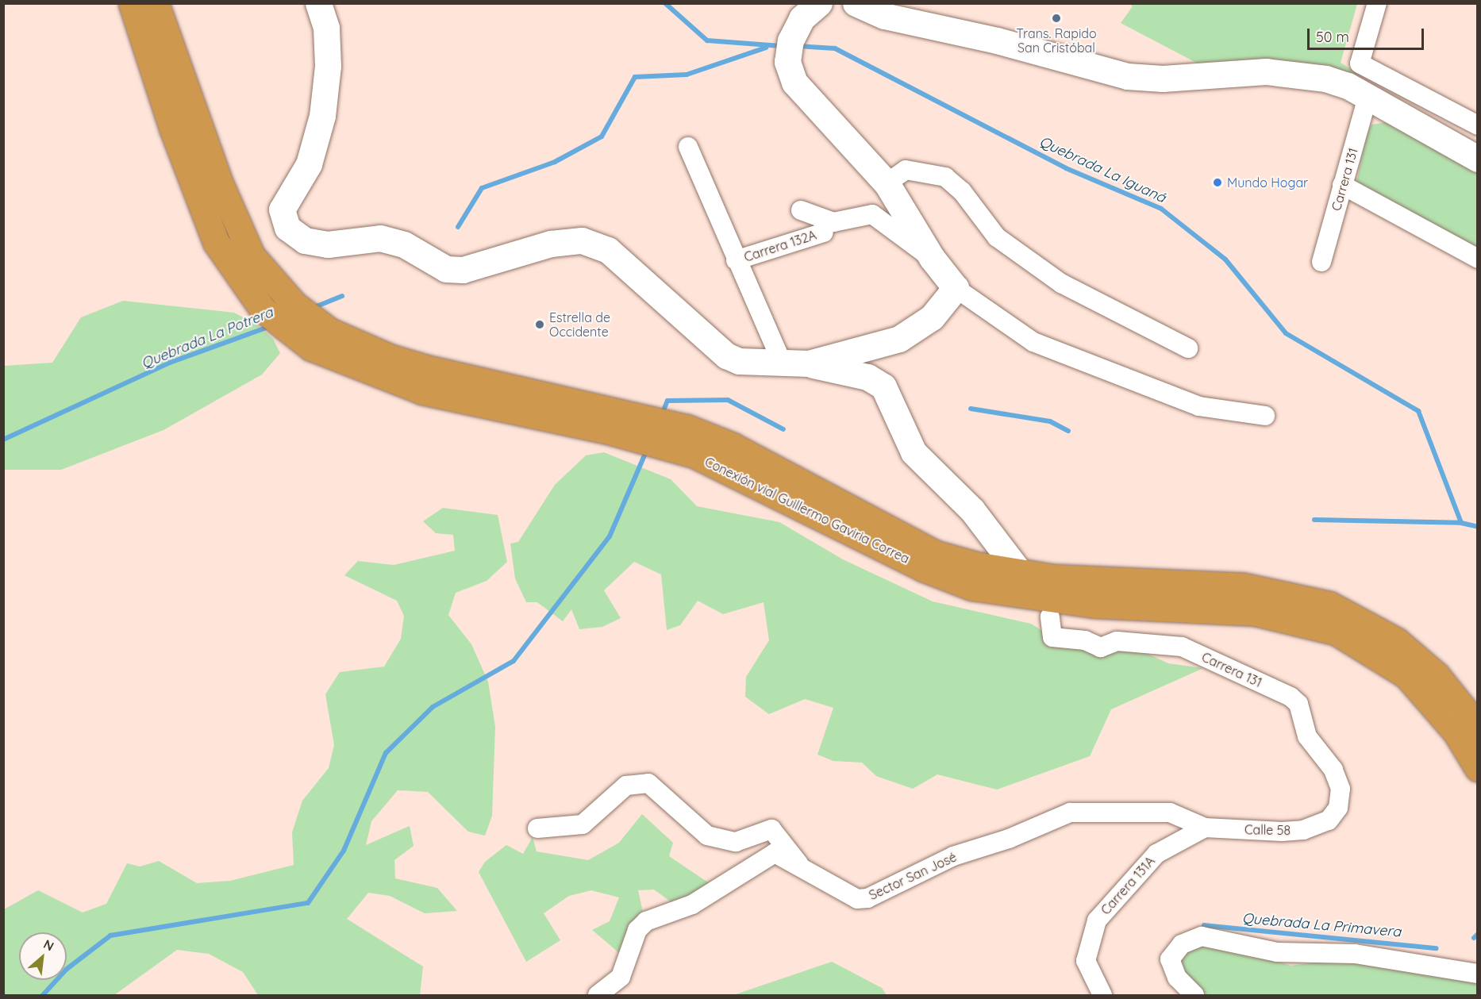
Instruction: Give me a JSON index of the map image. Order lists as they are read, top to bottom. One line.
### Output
{"streets":{"highway":["Conexión vial Guillermo Gaviria Correa"],"street":["Carrera 131","Carrera 132A","Calle 58","Sector San José","Carrera 131A"]},"crossings":[["Carrera 131","Calle 58"],["Calle 58","Sector San José"],["Calle 58","Carrera 131A"],["Sector San José","Carrera 131A"]],"water":["Quebrada La Iguaná","Quebrada La Potrera","Quebrada La Primavera"],"places":["Trans. Rapido San Cristóbal","Mundo Hogar","Estrella de Occidente"],"scale_bar":"50 m","north":"top right"}
